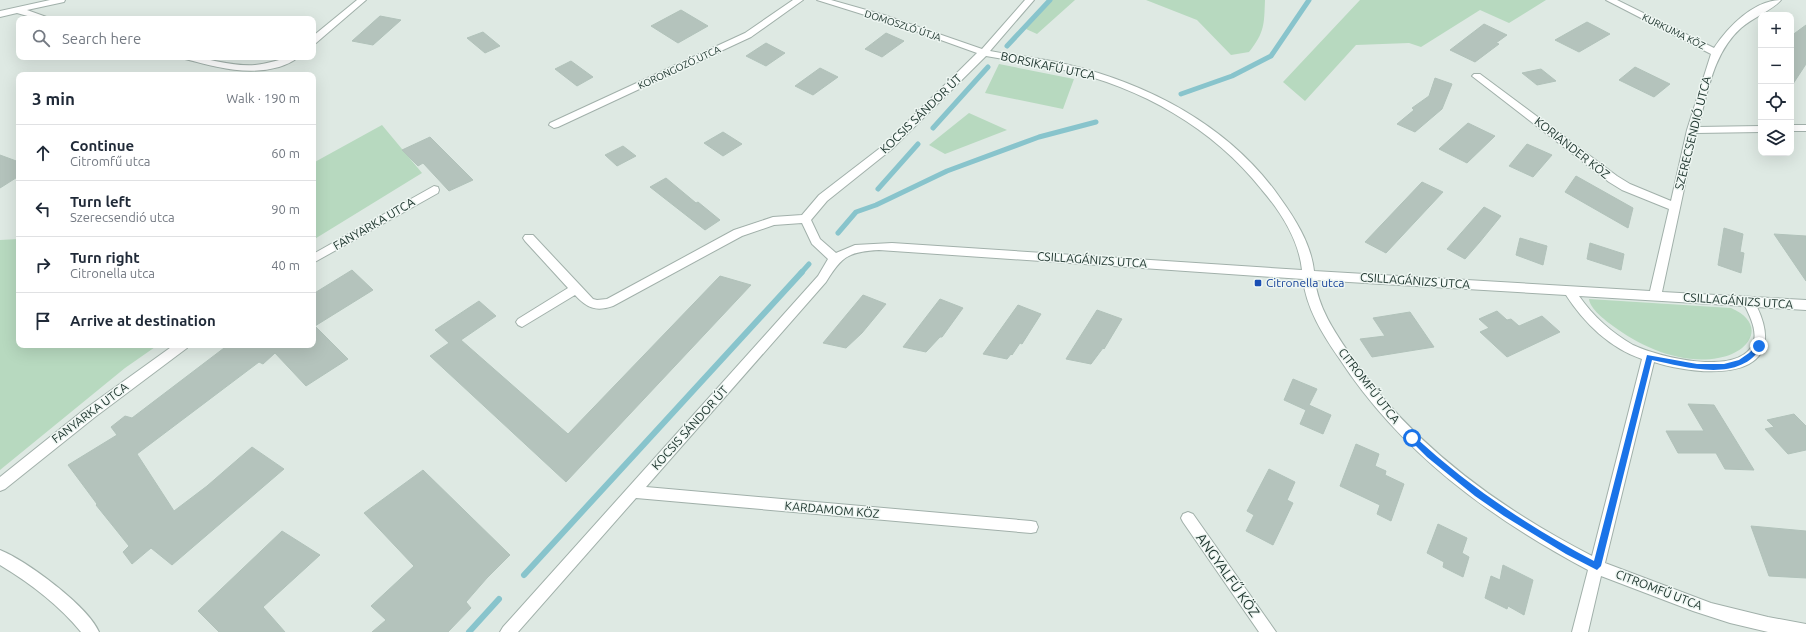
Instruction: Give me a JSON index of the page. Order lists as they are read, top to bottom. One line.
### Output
{"streets":{"street":["DOMOSZLÓ ÚTJA","KURKUMA KÖZ","BORSIKAFŰ UTCA","KORONGOZÓ UTCA","KOCSIS SÁNDOR ÚT","SZERECSENDIÓ UTCA","KORIANDER KÖZ","FANYARKA UTCA","CSILLAGÁNIZS UTCA","CITROMFŰ UTCA","KARDAMOM KÖZ","ANGYALFŰ KÖZ"]},"crossings":[["DOMOSZLÓ ÚTJA","BORSIKAFŰ UTCA"],["DOMOSZLÓ ÚTJA","KOCSIS SÁNDOR ÚT"],["KURKUMA KÖZ","SZERECSENDIÓ UTCA"],["BORSIKAFŰ UTCA","KOCSIS SÁNDOR ÚT"],["BORSIKAFŰ UTCA","CSILLAGÁNIZS UTCA"],["BORSIKAFŰ UTCA","CITROMFŰ UTCA"],["KOCSIS SÁNDOR ÚT","CSILLAGÁNIZS UTCA"],["KOCSIS SÁNDOR ÚT","KARDAMOM KÖZ"],["SZERECSENDIÓ UTCA","KORIANDER KÖZ"],["SZERECSENDIÓ UTCA","CSILLAGÁNIZS UTCA"],["CSILLAGÁNIZS UTCA","CITROMFŰ UTCA"]],"places":{"transit":["Citronella utca"]},"page":{"map_buttons":["+","−"],"search":"Search here","heading":["3 min","Walk · 190 m"],"list":[["Continue","Citromfű utca","60 m"],["Turn left","Szerecsendió utca","90 m"],["Turn right","Citronella utca","40 m"],"Arrive at destination"]}}
